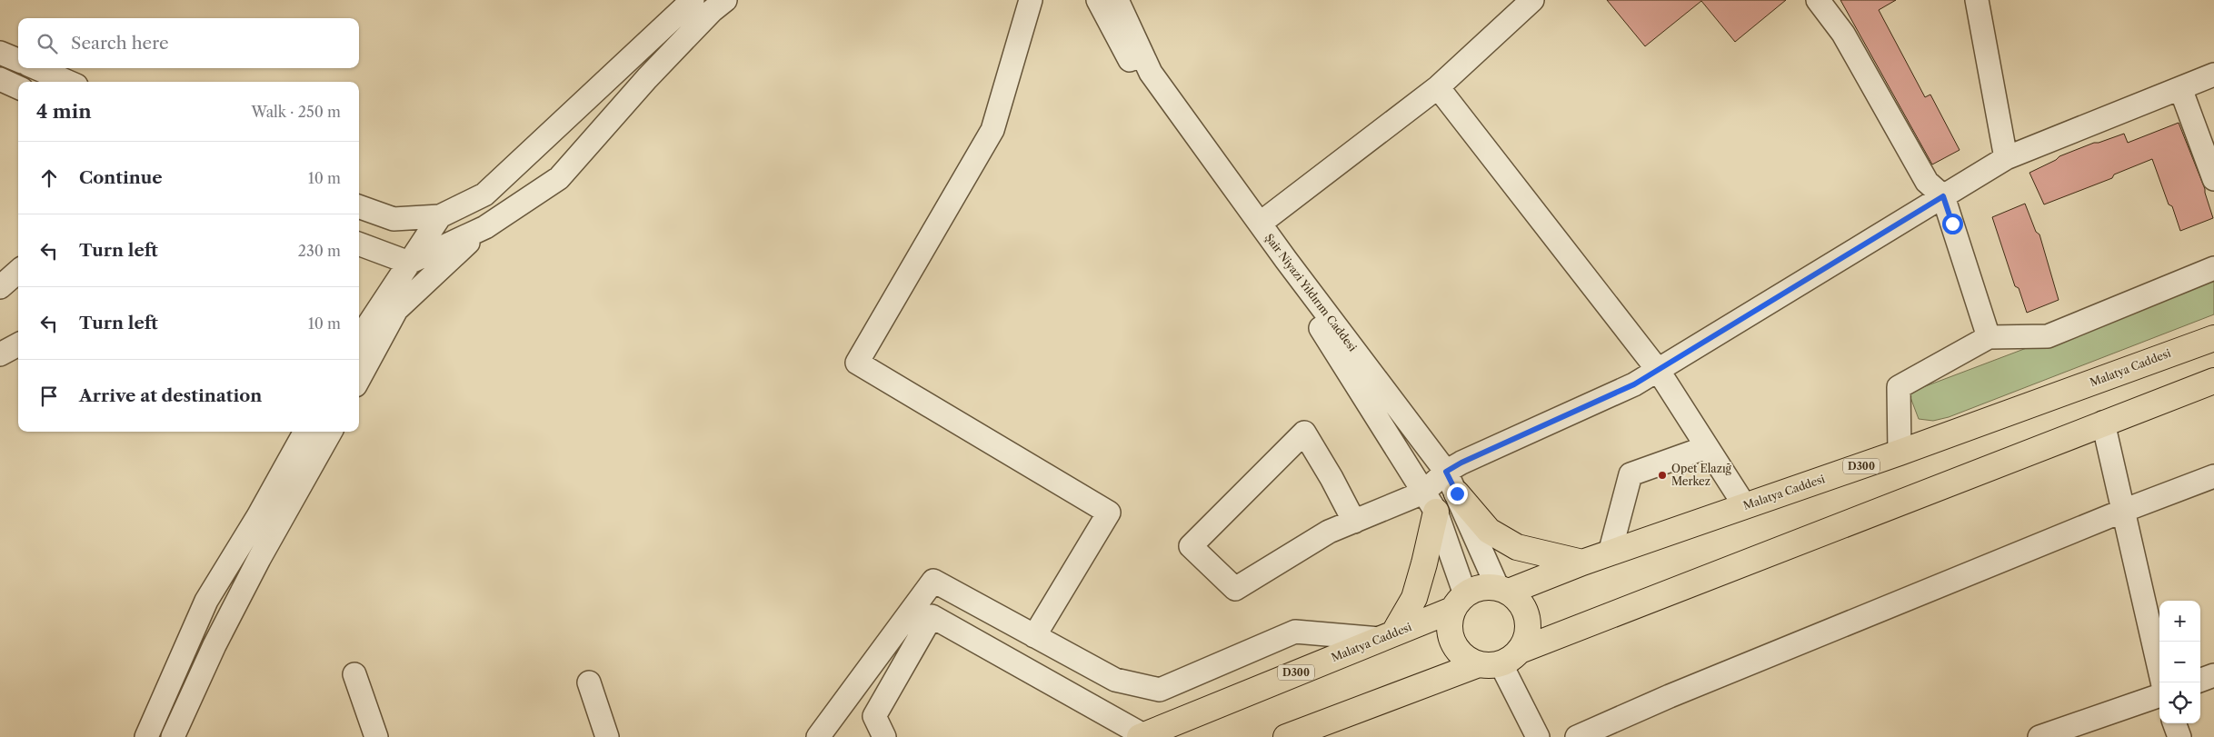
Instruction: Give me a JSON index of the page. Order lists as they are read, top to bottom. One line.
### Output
{"streets":{"highway":["Malatya Caddesi","D300"],"street":["Şair Niyazi Yıldırım Caddesi"]},"crossings":[["Şair Niyazi Yıldırım Caddesi","Malatya Caddesi"]],"places":["Opet Elazığ Merkez"],"page":{"search":"Search here","heading":["4 min","Walk · 250 m"],"list":[["Continue","10 m"],["Turn left","230 m"],["Turn left","10 m"],"Arrive at destination"],"map_buttons":["+","−"]}}
